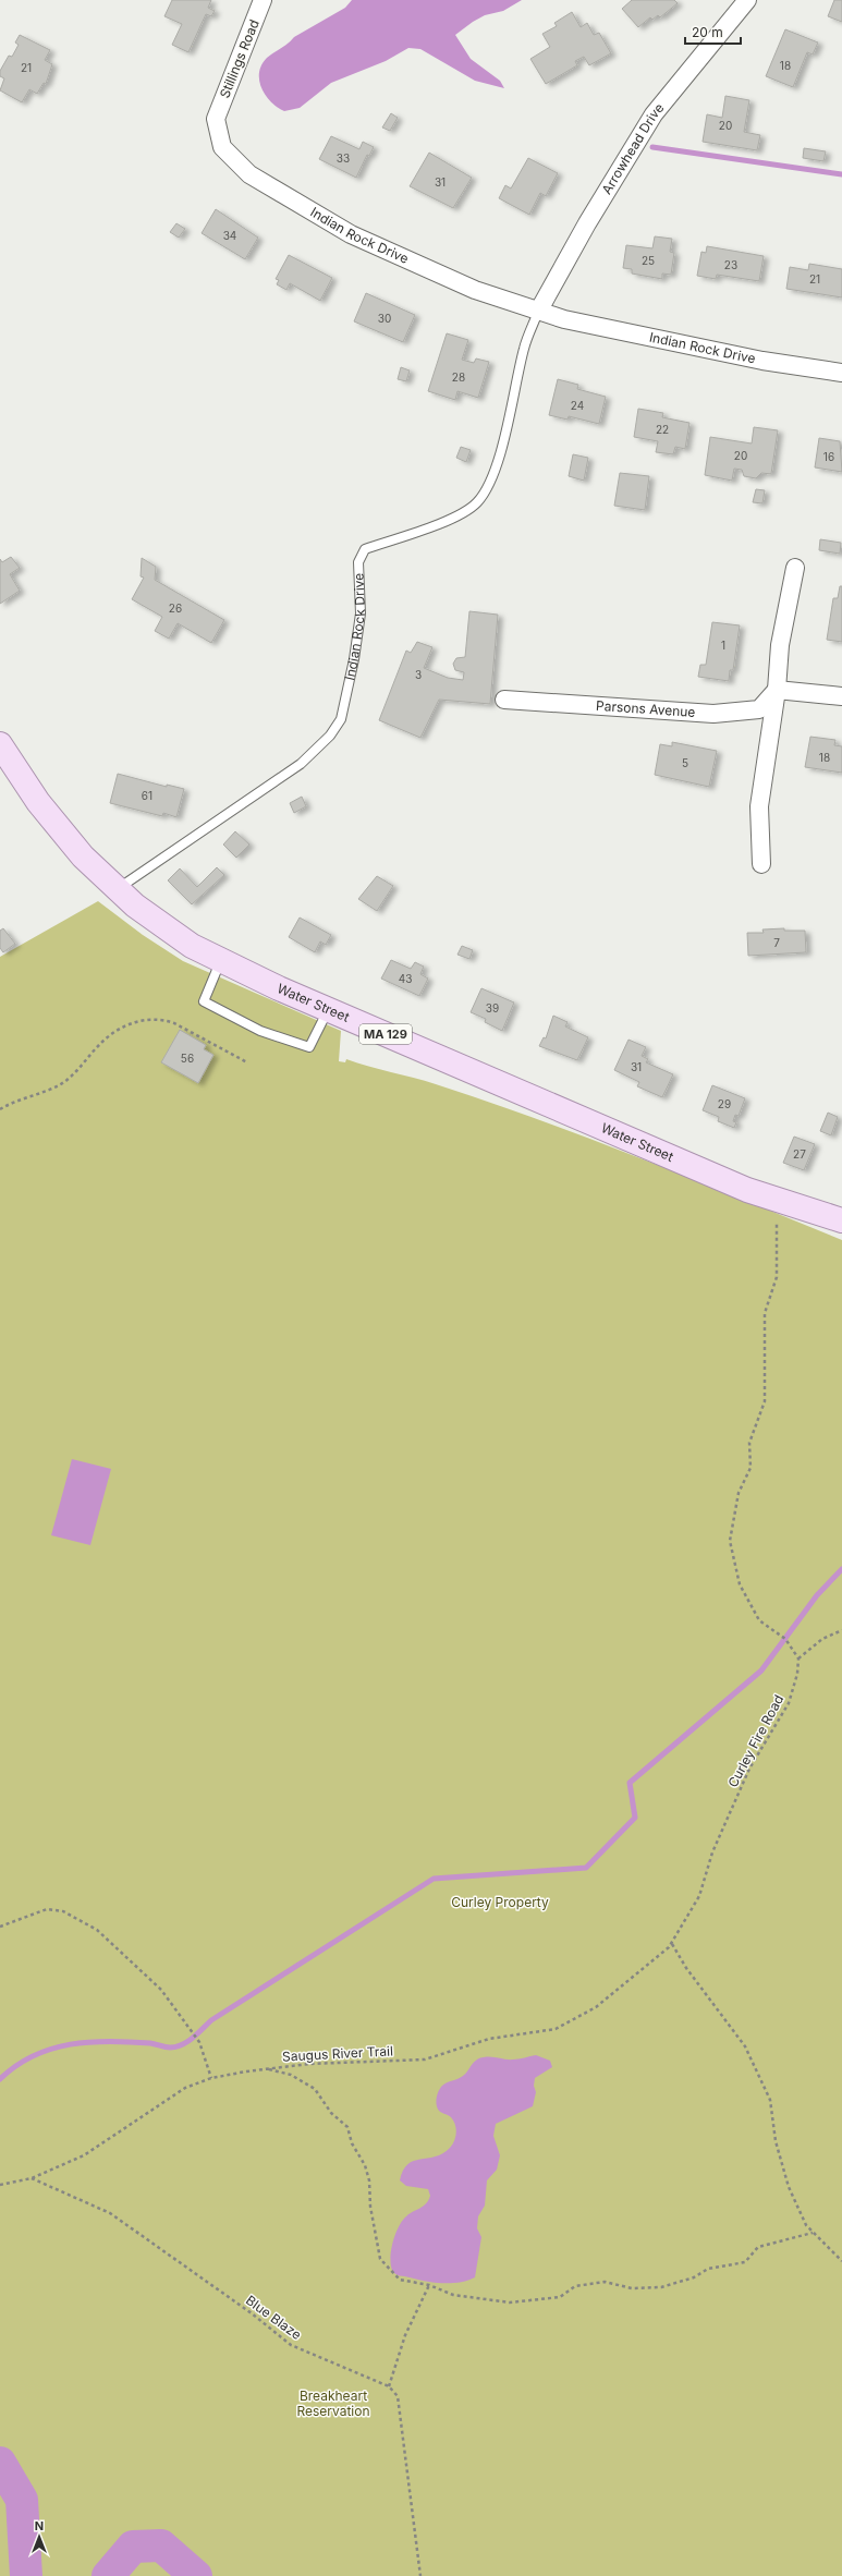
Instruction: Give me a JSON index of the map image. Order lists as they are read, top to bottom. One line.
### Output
{"streets":{"main road":["Water Street","MA 129"],"street":["Stillings Road","Arrowhead Drive","Indian Rock Drive","Parsons Avenue"],"path":["Curley Fire Road","Saugus River Trail","Blue Blaze"]},"crossings":[["Stillings Road","Indian Rock Drive"],["Arrowhead Drive","Indian Rock Drive"],["Indian Rock Drive","Water Street"],["Curley Fire Road","Saugus River Trail"],["Saugus River Trail","Blue Blaze"]],"parks":["Curley Property","Breakheart Reservation"],"house_numbers":["18","21","20","33","31","34","25","23","21","30","28","24","22","20","16","26","1","3","18","5","61","7","43","39","56","31","29","27"],"scale_bar":"20 m","north":"top"}
